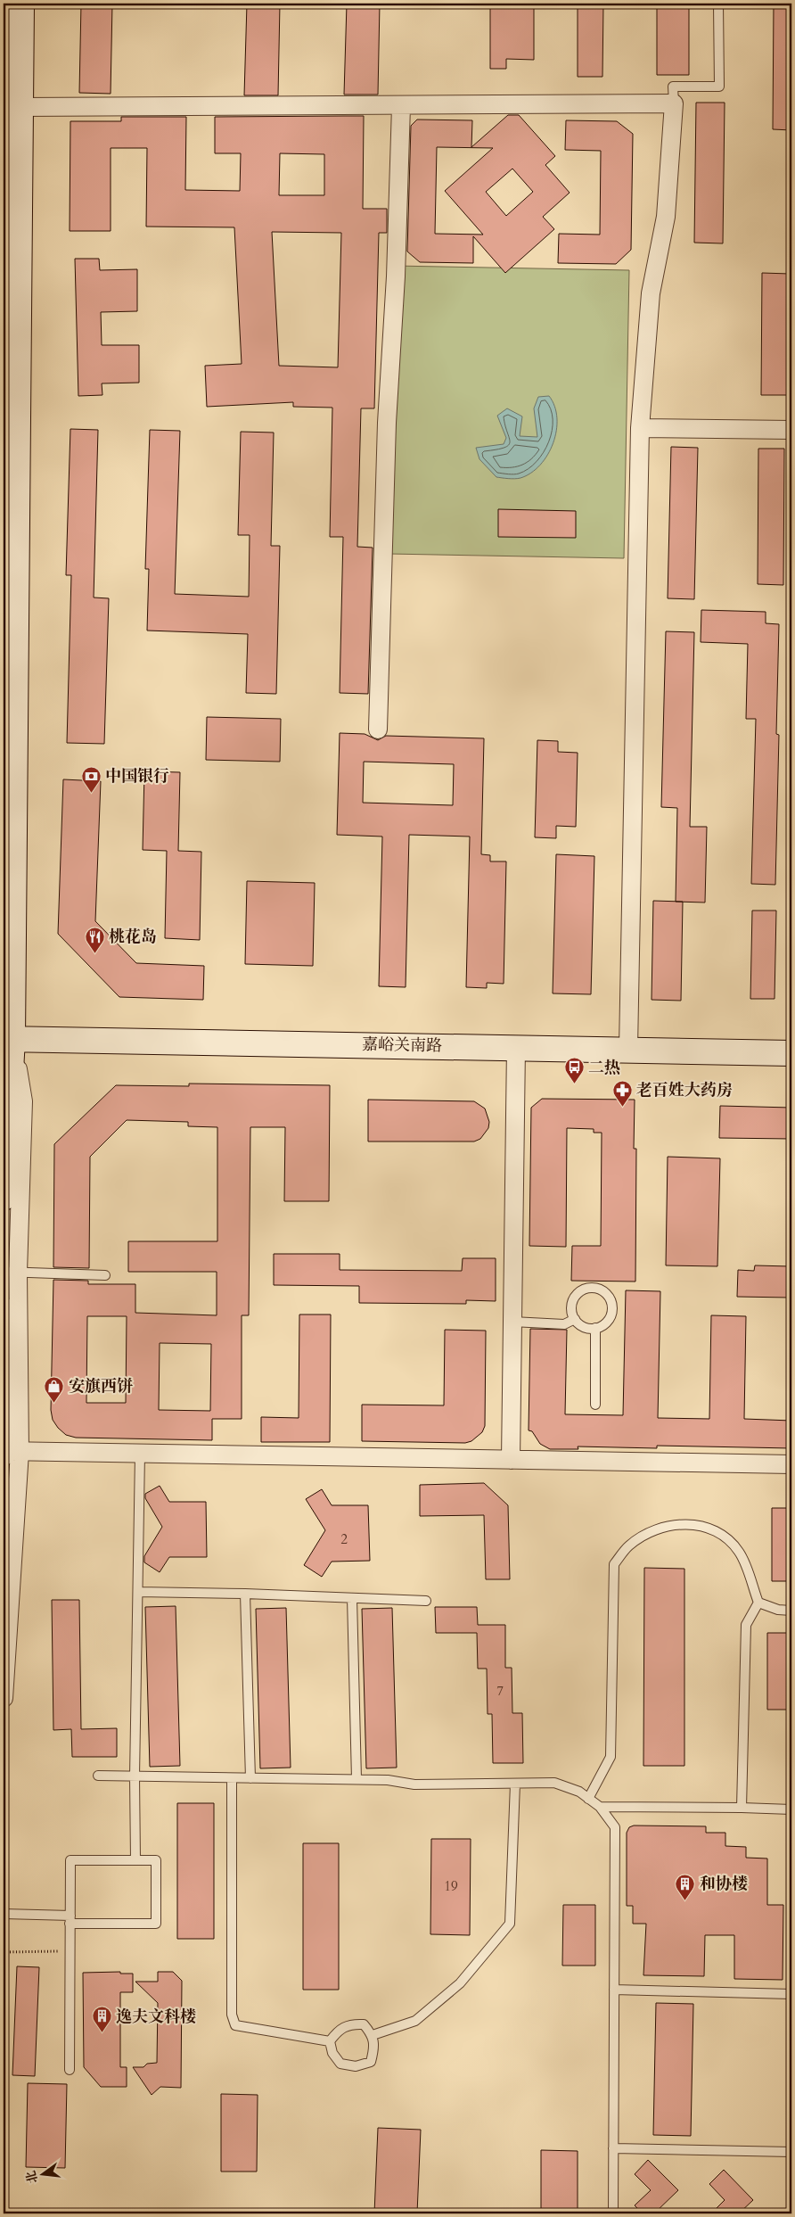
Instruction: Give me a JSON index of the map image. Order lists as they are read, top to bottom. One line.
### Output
{"streets":{"main road":["嘉峪关南路"]},"places":{"bank":["中国银行"],"restaurant":["桃花岛"],"bus stop":["二热"],"pharmacy":["老百姓大药房"],"shop":["安旗西饼"],"building":["和协楼","逸夫文科楼"]},"house_numbers":["2","7","19"],"north":"left"}
